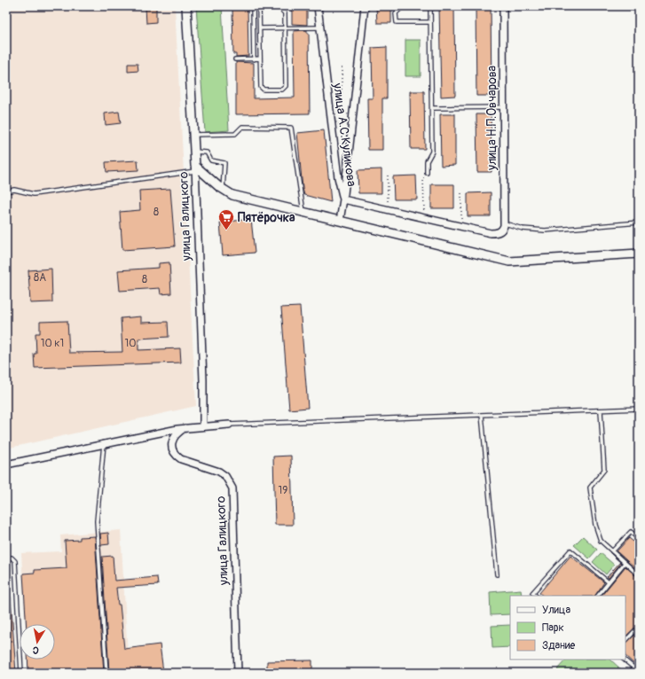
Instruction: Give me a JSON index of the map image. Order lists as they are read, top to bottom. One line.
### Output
{"streets":{"street":["улица Н.П.Овчарова","улица А.С.Куликова","улица Галицкого"]},"places":{"supermarket":["Пятёрочка"]},"house_numbers":["8","8А","8","10 к1","10","19"],"legend":["Улица","Парк","Здание"],"north":"bottom"}
